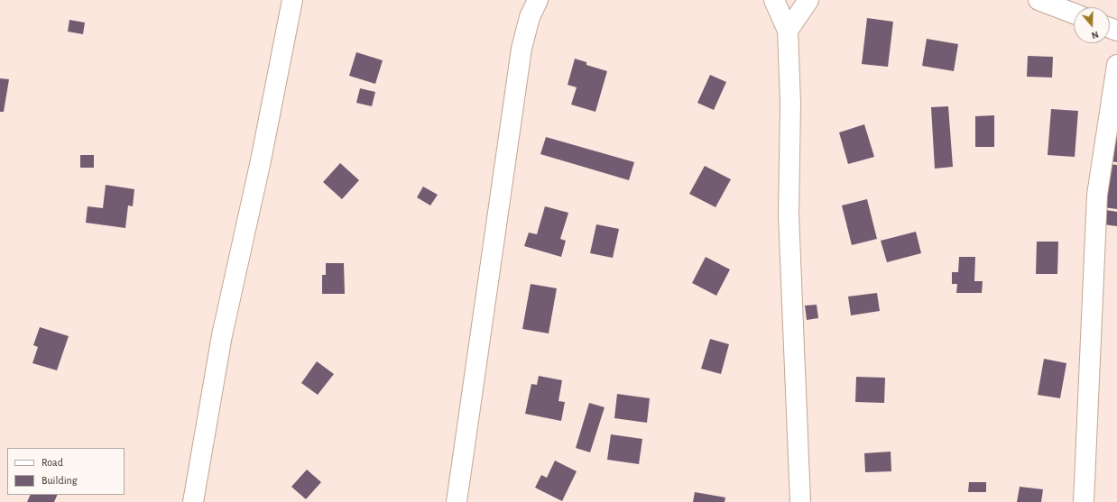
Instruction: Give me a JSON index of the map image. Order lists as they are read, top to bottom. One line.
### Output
{"legend":["Road","Building"],"north":"bottom"}
